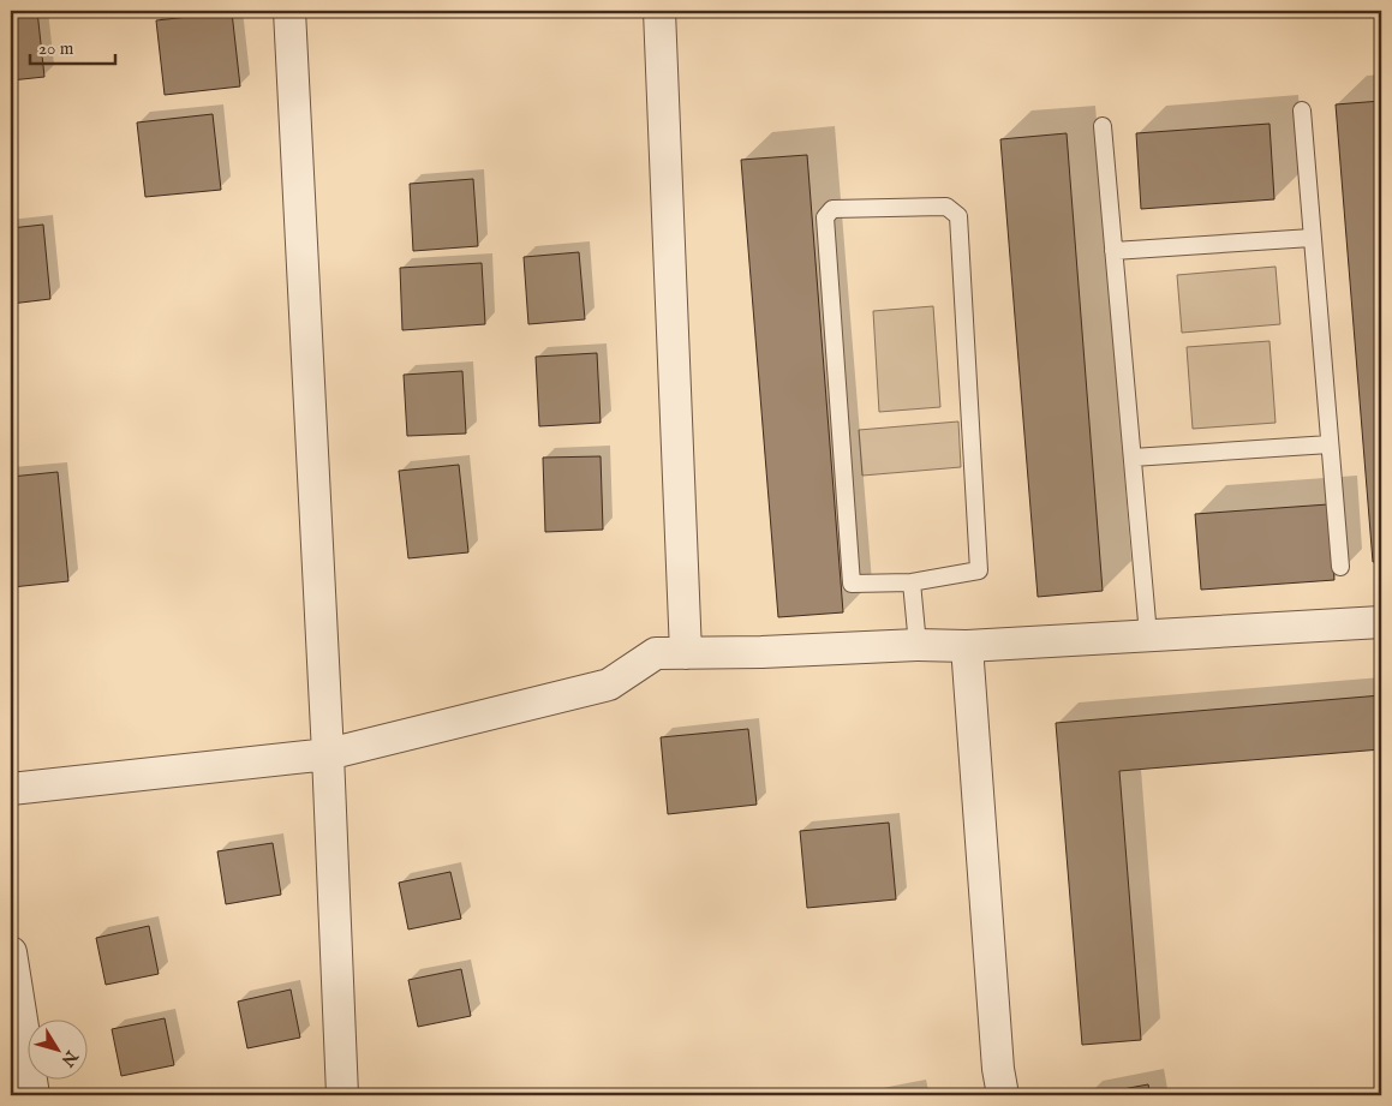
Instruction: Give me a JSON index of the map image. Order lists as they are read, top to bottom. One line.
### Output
{"scale_bar":"20 m","north":"bottom right"}
